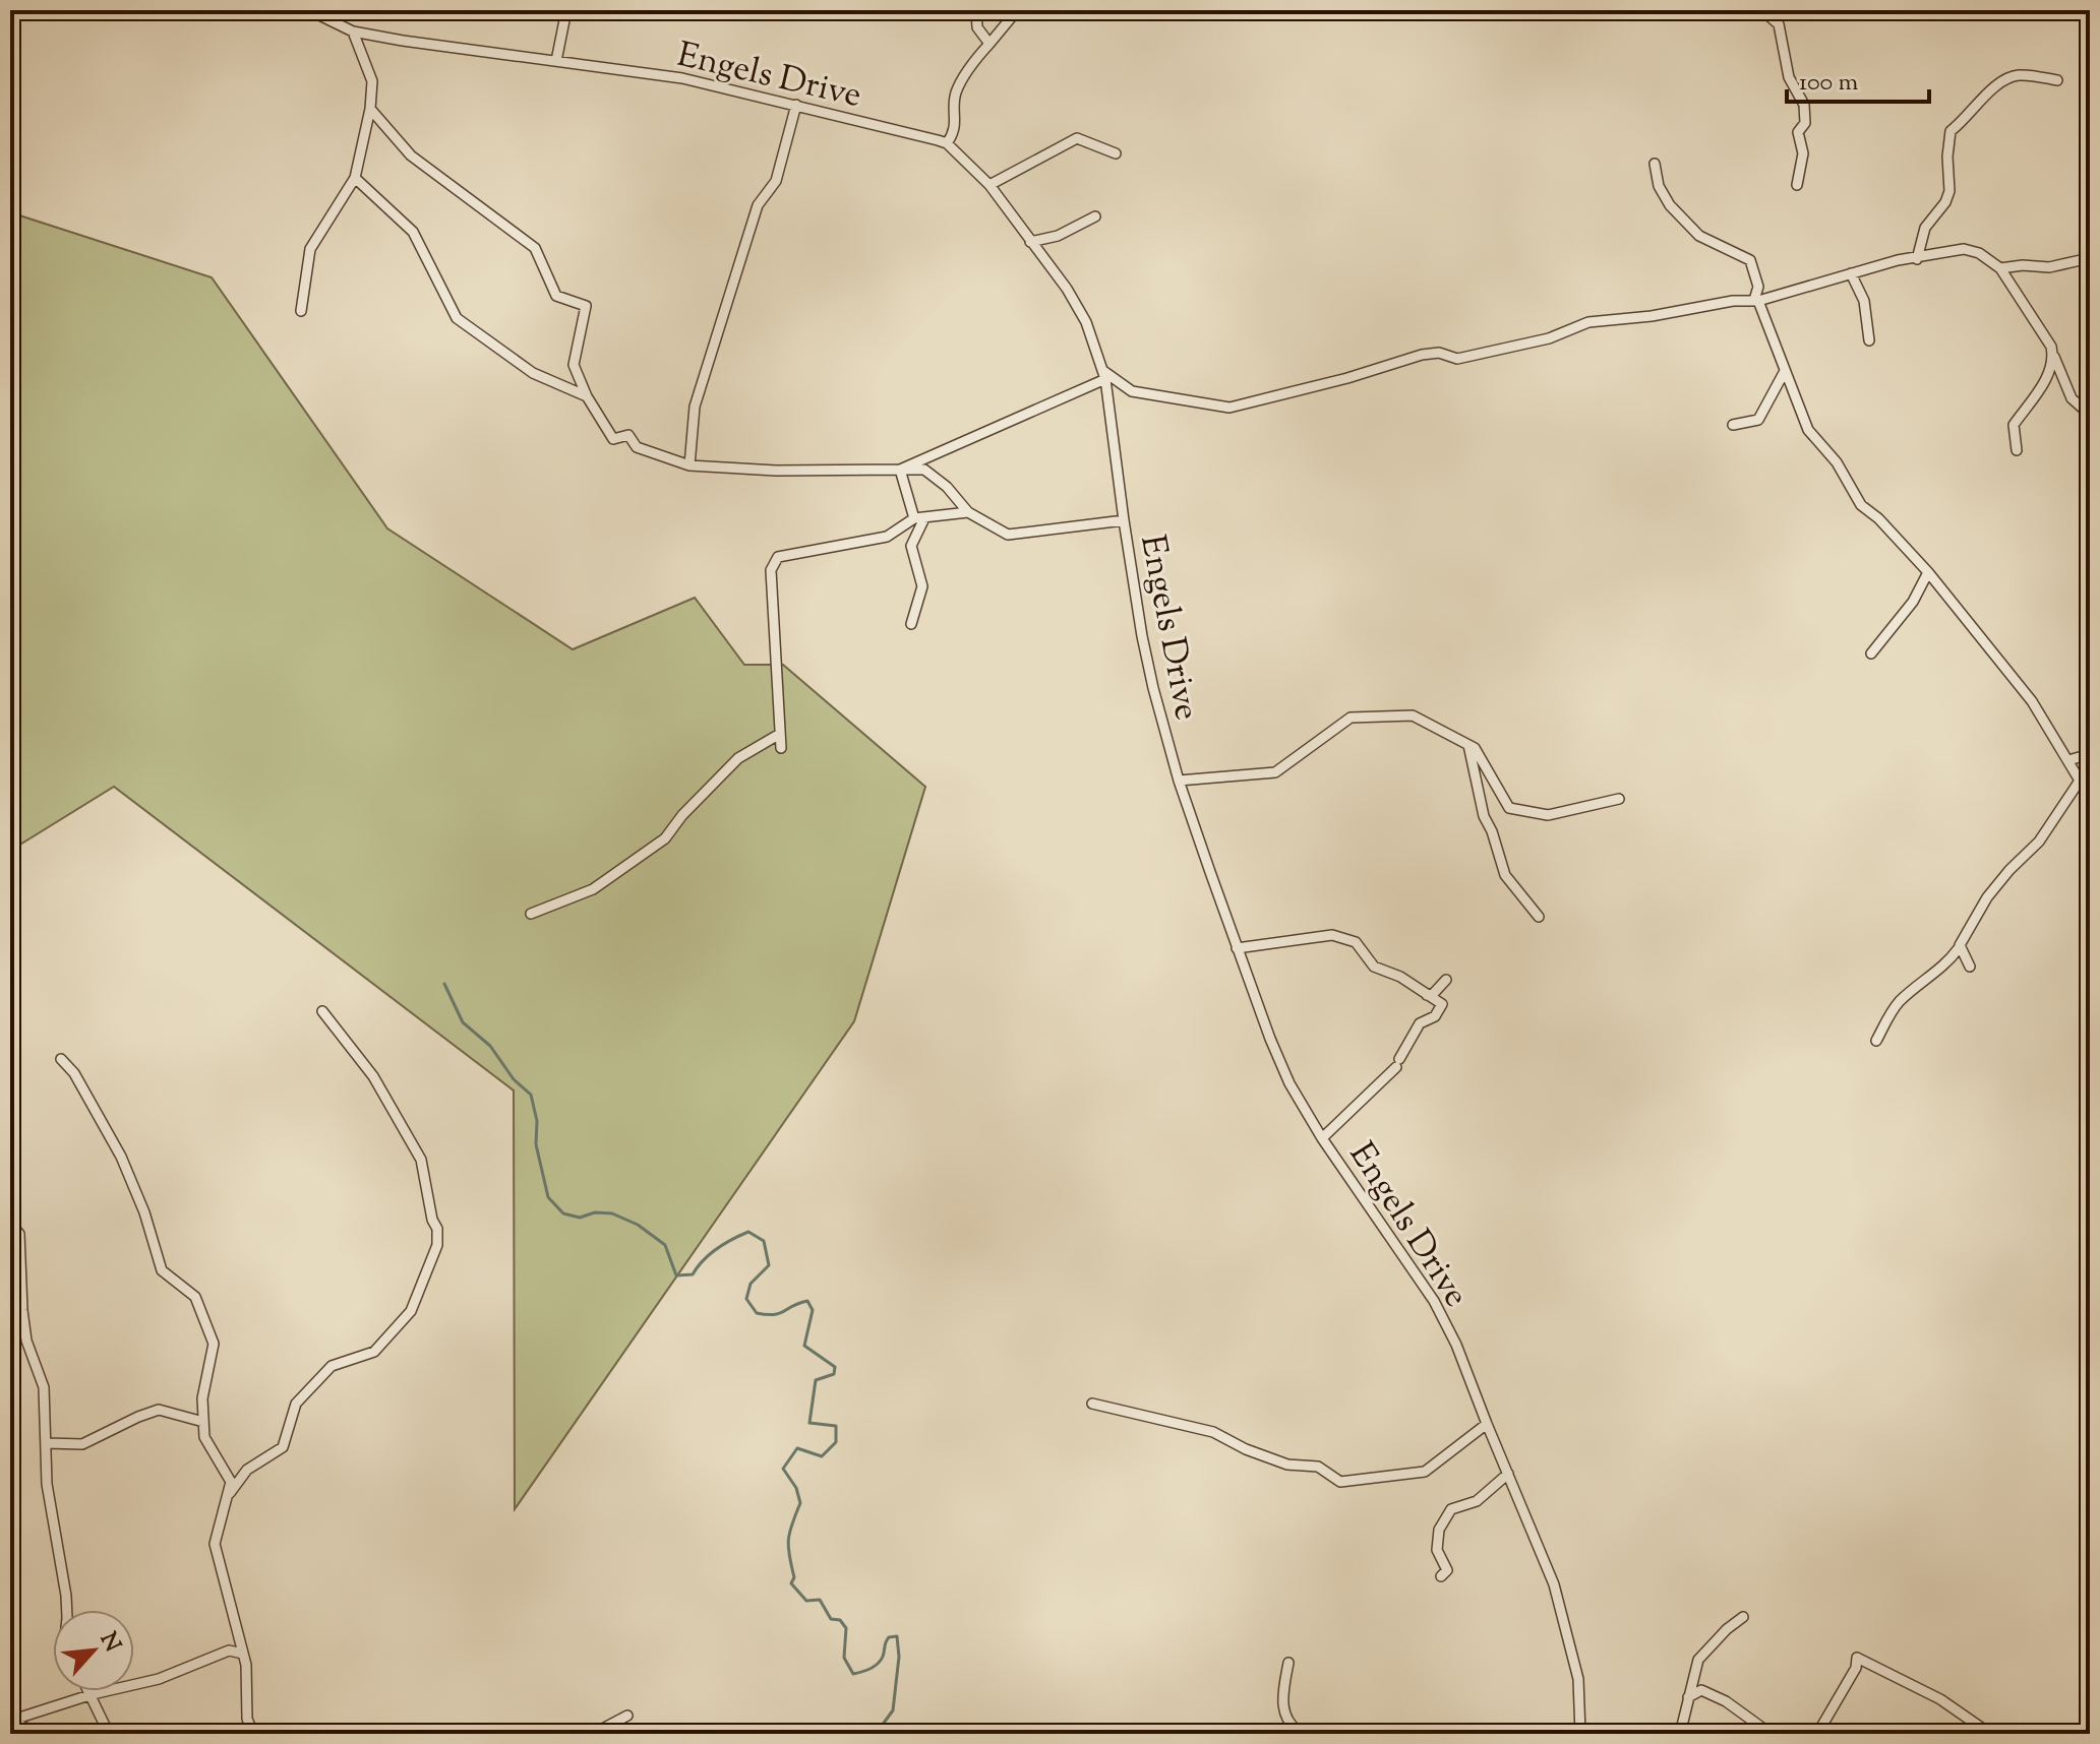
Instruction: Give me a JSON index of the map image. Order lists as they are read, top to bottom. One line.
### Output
{"streets":{"street":["Engels Drive"]},"scale_bar":"100 m","north":"top right"}
